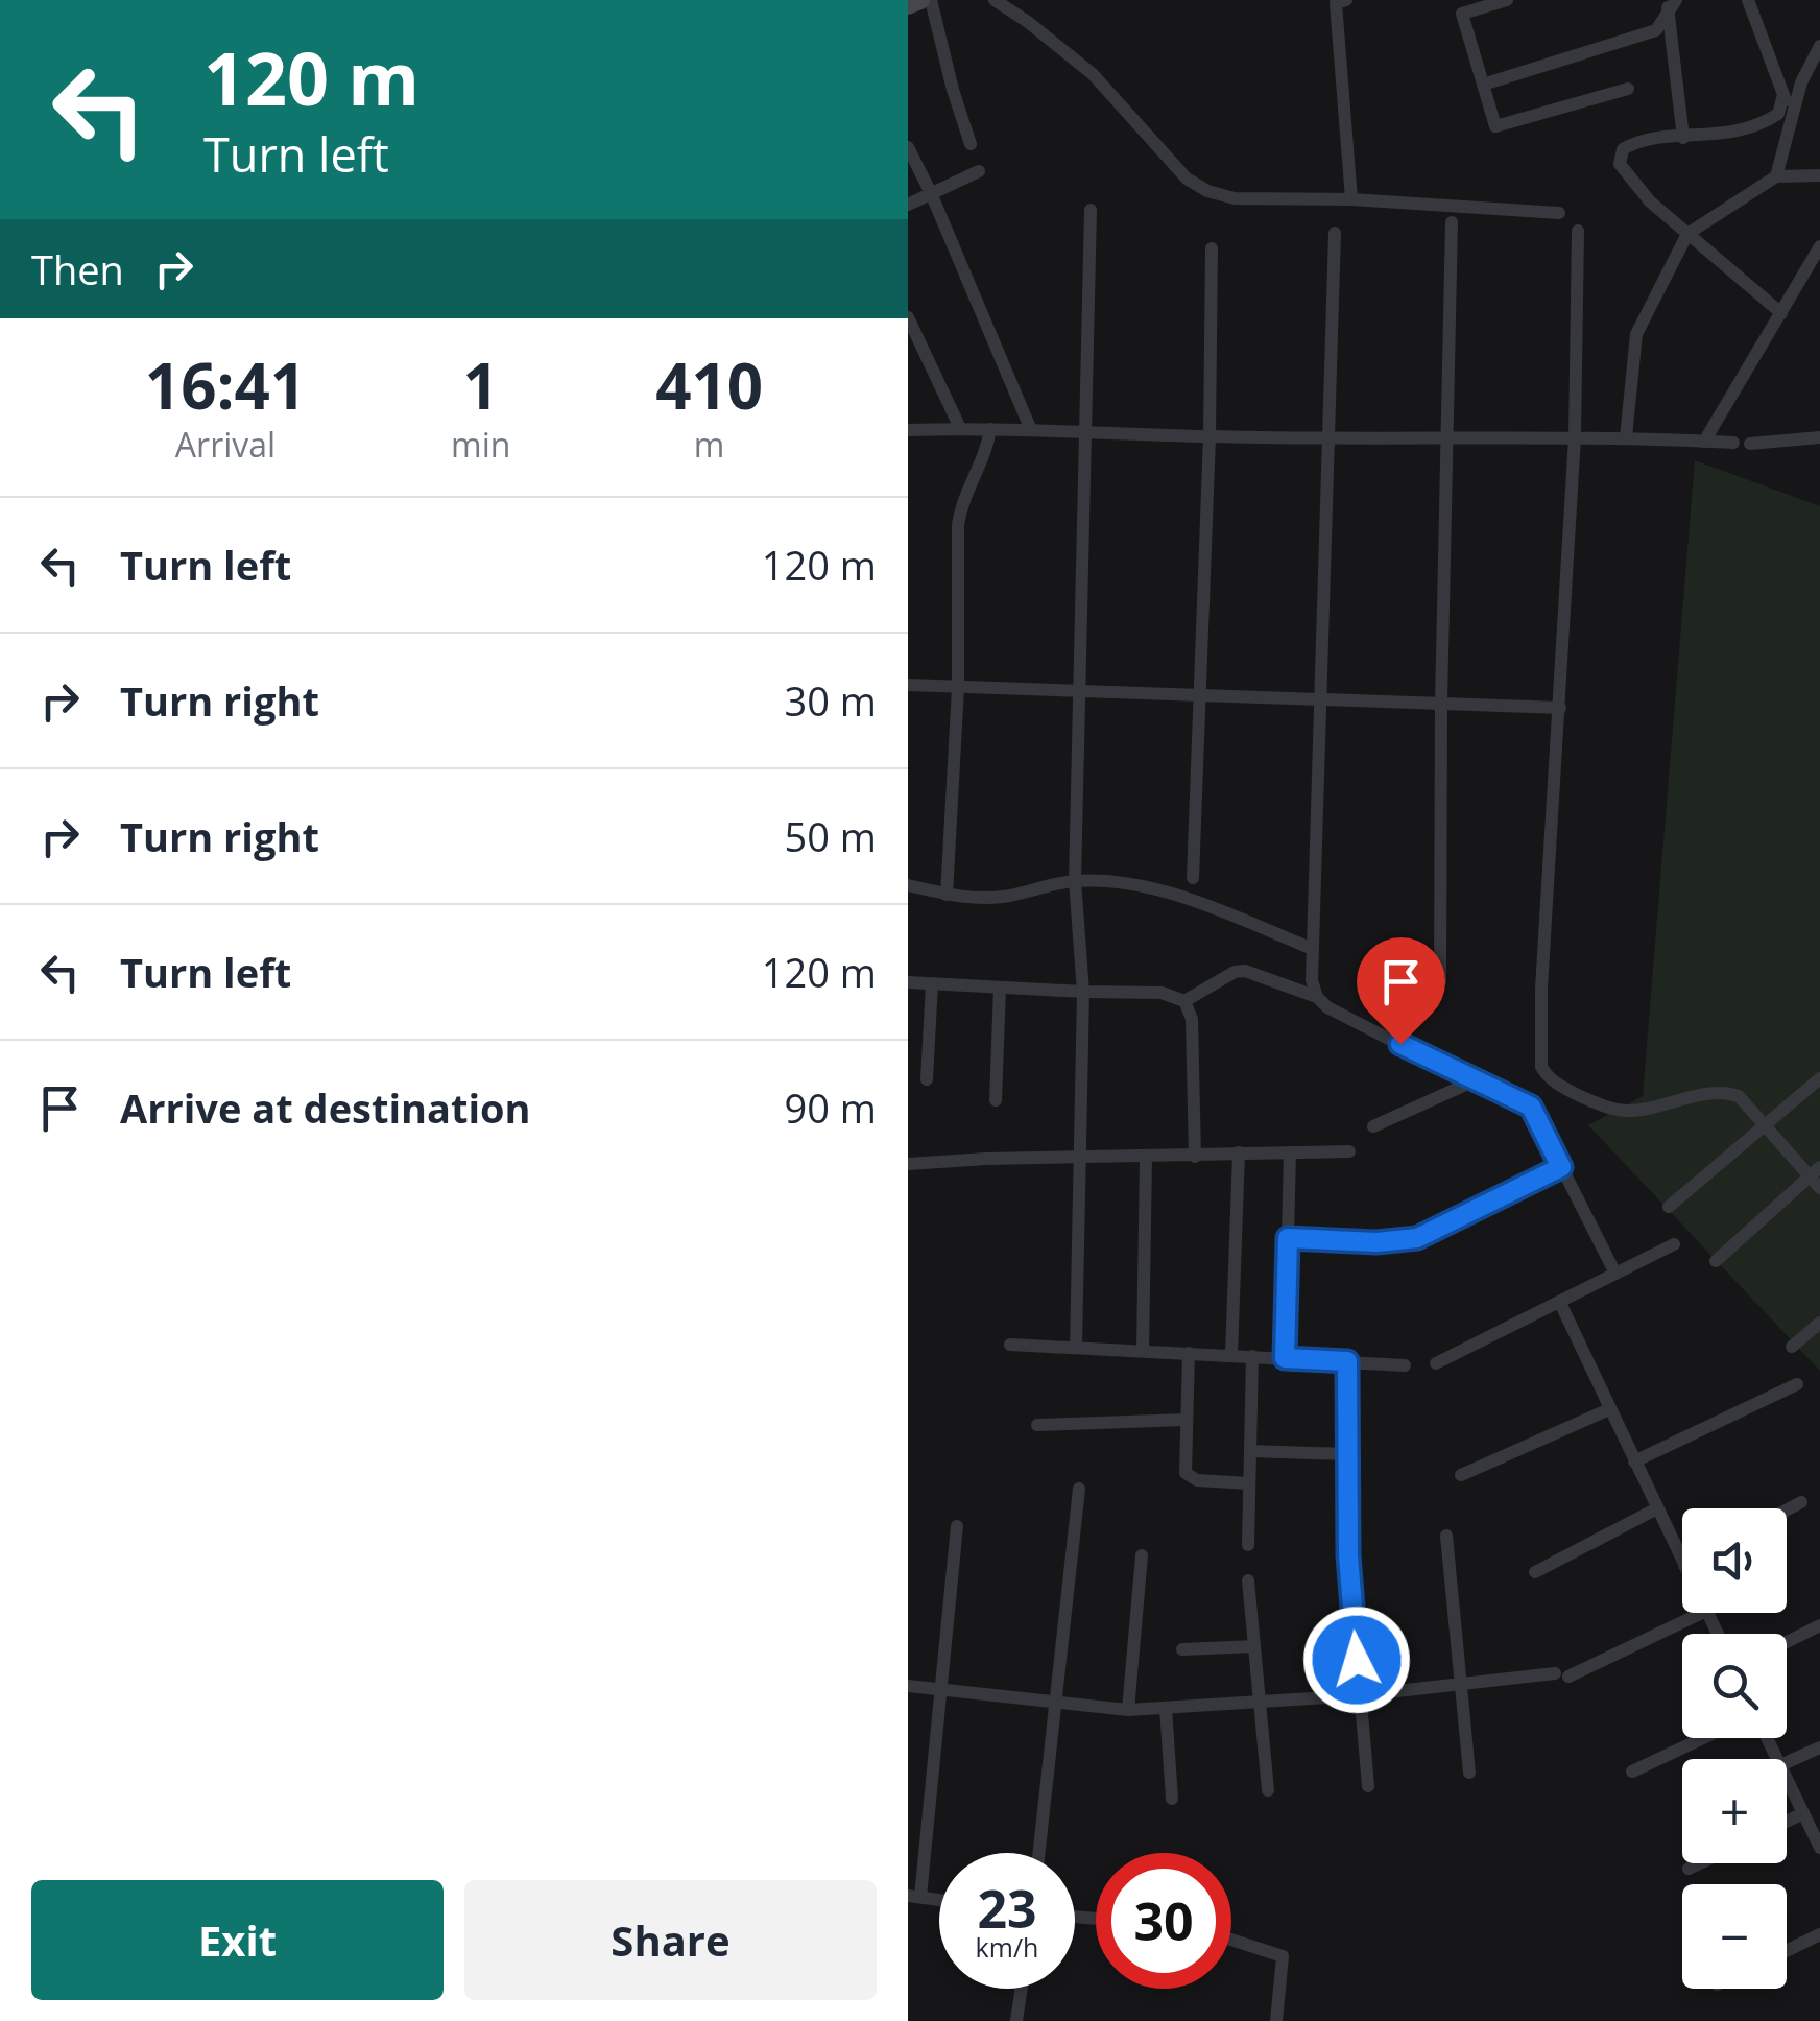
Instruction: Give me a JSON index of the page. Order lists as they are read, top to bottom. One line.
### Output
{"page":{"turn":["120 m","Turn left"],"then":"Then","eta":["16:41","Arrival","1","min","410","m"],"list":[{"name":"Turn left","value":"120 m"},{"name":"Turn right","value":"30 m"},{"name":"Turn right","value":"50 m"},{"name":"Turn left","value":"120 m"},{"name":"Arrive at destination","value":"90 m"}],"map_buttons":["+","−"],"speed":"23 km/h","limit":"30","buttons":["Exit","Share"]}}
